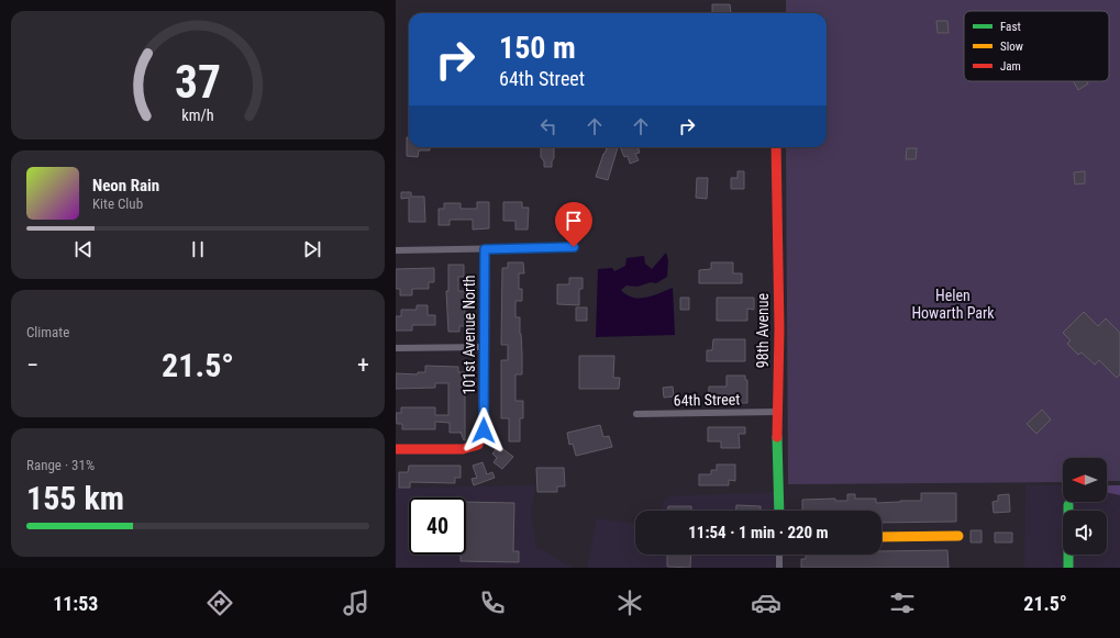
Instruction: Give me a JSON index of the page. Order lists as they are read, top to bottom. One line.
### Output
{"streets":{"street":["98th Avenue","101st Avenue North","64th Street"]},"crossings":[["98th Avenue","64th Street"]],"parks":["Helen Howarth Park"],"legend":["Fast","Slow","Jam"],"north":"left","page":{"turn":["150 m","64th Street"],"song":["Neon Rain","Kite Club"],"tile":["Climate",["Range · 31%","155 km"]],"heat":["−","21.5°","+"],"limit":"40","trip":"11:54 · 1 min · 220 m","tabs":["11:53","21.5°"],"gauge":["37","km/h"]}}
